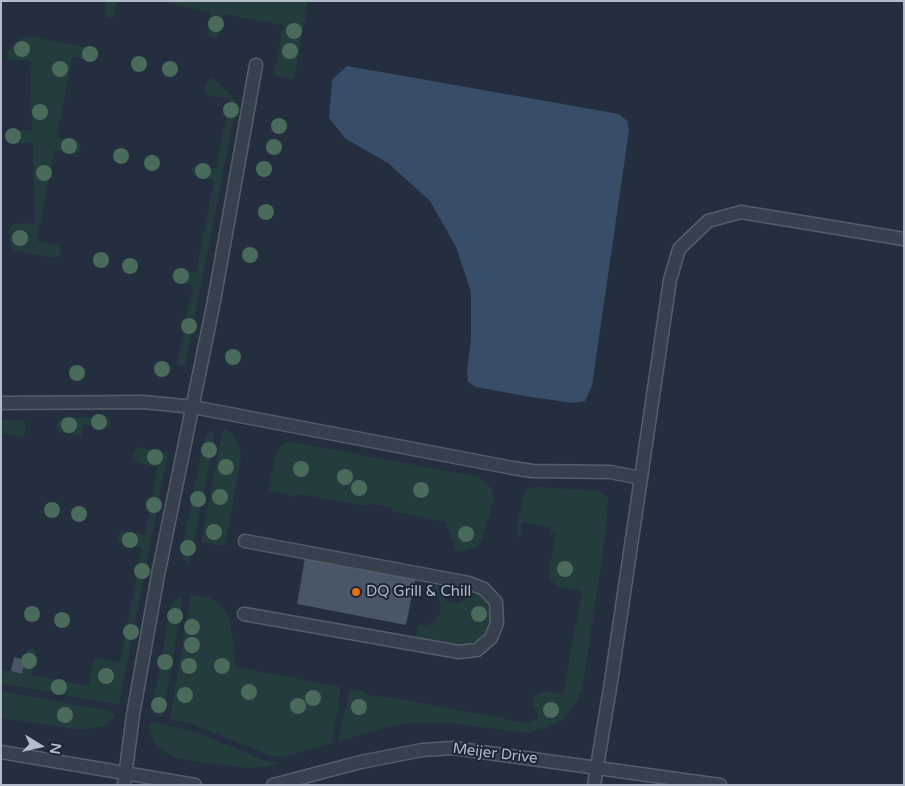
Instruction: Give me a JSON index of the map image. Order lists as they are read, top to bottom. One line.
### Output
{"streets":{"lane":["Meijer Drive"]},"places":["DQ Grill & Chill"],"north":"right"}
